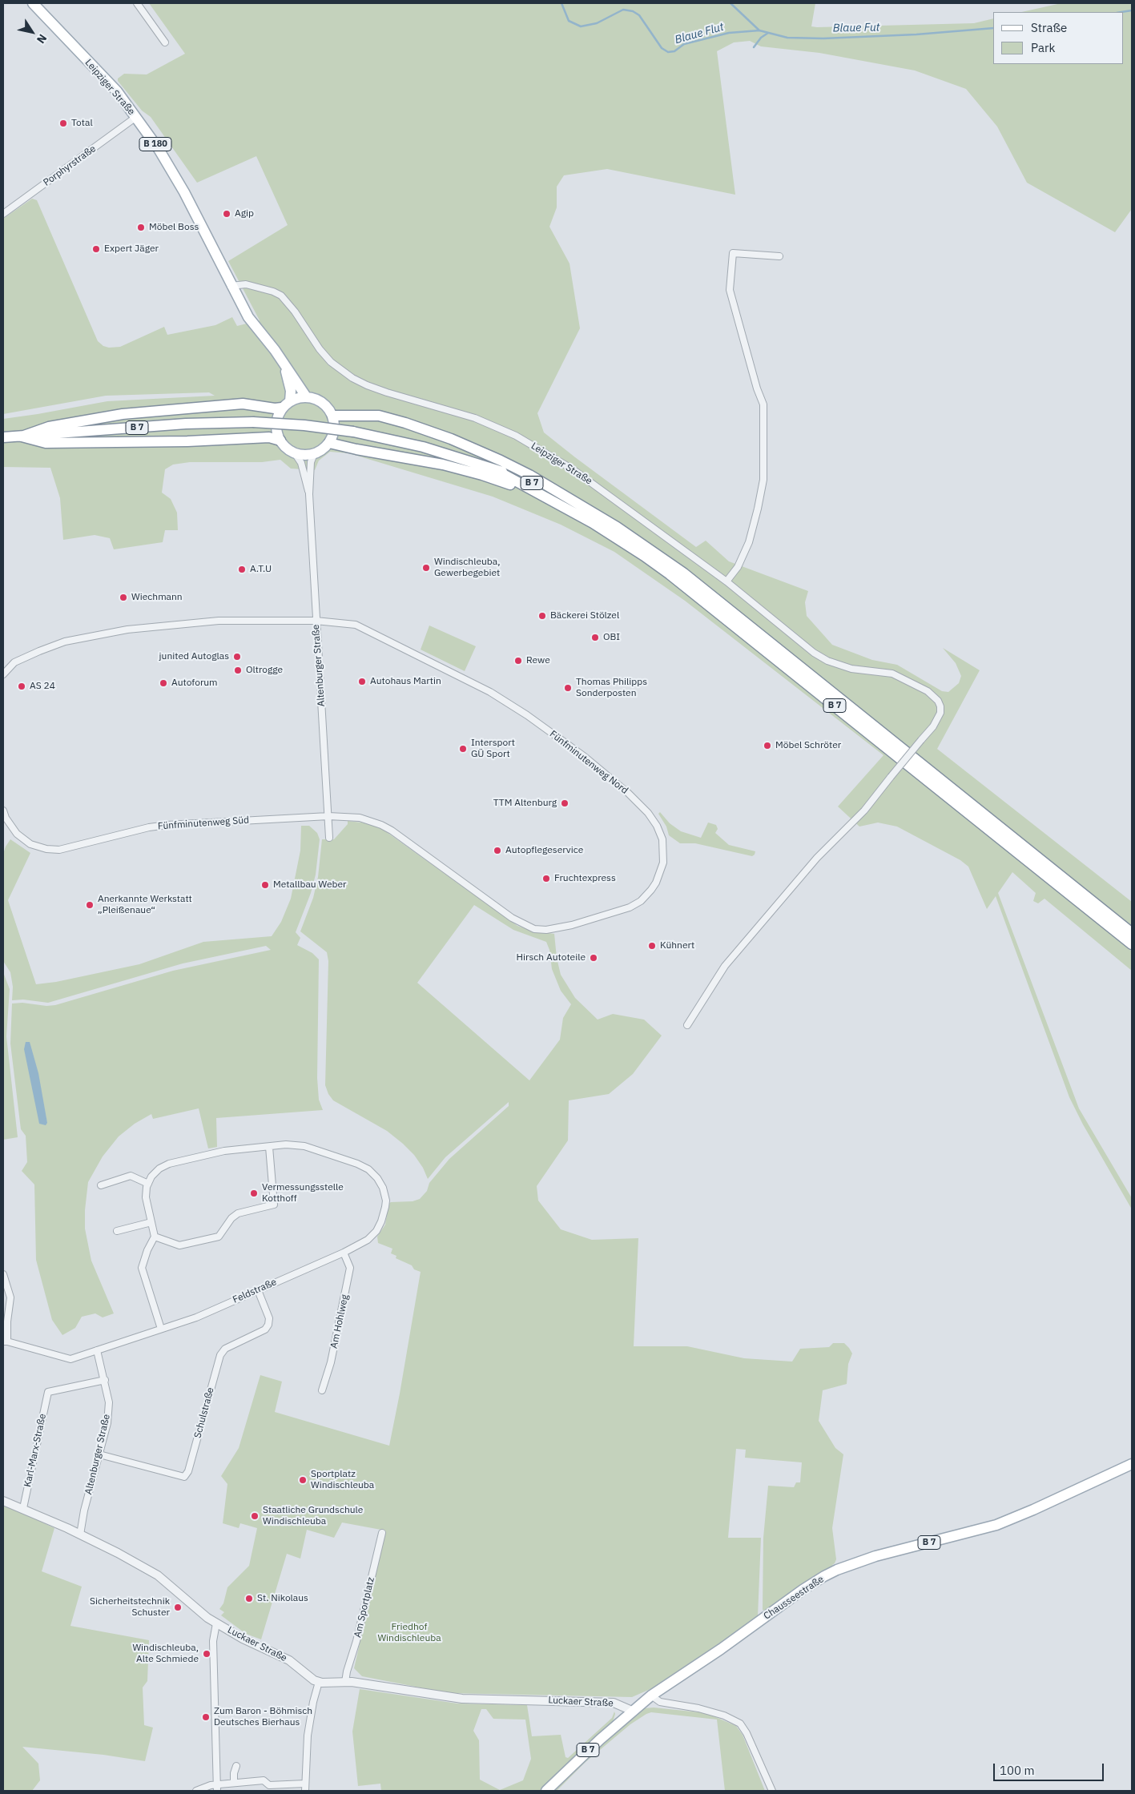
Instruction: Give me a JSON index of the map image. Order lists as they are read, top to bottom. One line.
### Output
{"streets":{"main road":["Leipziger Straße","B 180","B 7","Chausseestraße"],"street":["Porphyrstraße","Altenburger Straße","Fünfminutenweg Nord","Fünfminutenweg Süd","Feldstraße","Am Hohlweg","Schulstraße","Karl-Marx-Straße","Am Sportplatz","Luckaer Straße"]},"crossings":[["Leipziger Straße","Porphyrstraße"],["Leipziger Straße","Altenburger Straße"],["B 7","Chausseestraße"],["B 7","Luckaer Straße"],["Altenburger Straße","Fünfminutenweg Nord"],["Altenburger Straße","Fünfminutenweg Süd"],["Altenburger Straße","Feldstraße"],["Altenburger Straße","Schulstraße"],["Altenburger Straße","Karl-Marx-Straße"],["Altenburger Straße","Luckaer Straße"],["Fünfminutenweg Nord","Fünfminutenweg Süd"],["Feldstraße","Am Hohlweg"],["Feldstraße","Schulstraße"],["Karl-Marx-Straße","Luckaer Straße"],["Chausseestraße","Luckaer Straße"],["Am Sportplatz","Luckaer Straße"]],"water":["Blaue Fut","Blaue Flut"],"parks":["Friedhof Windischleuba"],"places":["Total","Agip","Möbel Boss","Expert Jäger","Windischleuba, Gewerbegebiet","A.T.U","Wiechmann","Bäckerei Stölzel","OBI","junited Autoglas","Rewe","Oltrogge","Autohaus Martin","Autoforum","AS 24","Thomas Philipps Sonderposten","Möbel Schröter","Intersport GÜ Sport","TTM Altenburg","Autopflegeservice","Fruchtexpress","Metallbau Weber","Anerkannte Werkstatt „Pleißenaue“","Kühnert","Hirsch Autoteile","Vermessungsstelle Kotthoff","Sportplatz Windischleuba","Staatliche Grundschule Windischleuba","St. Nikolaus","Sicherheitstechnik Schuster","Windischleuba, Alte Schmiede","Zum Baron - Böhmisch Deutsches Bierhaus"],"legend":["Straße","Park"],"scale_bar":"100 m","north":"bottom right"}
